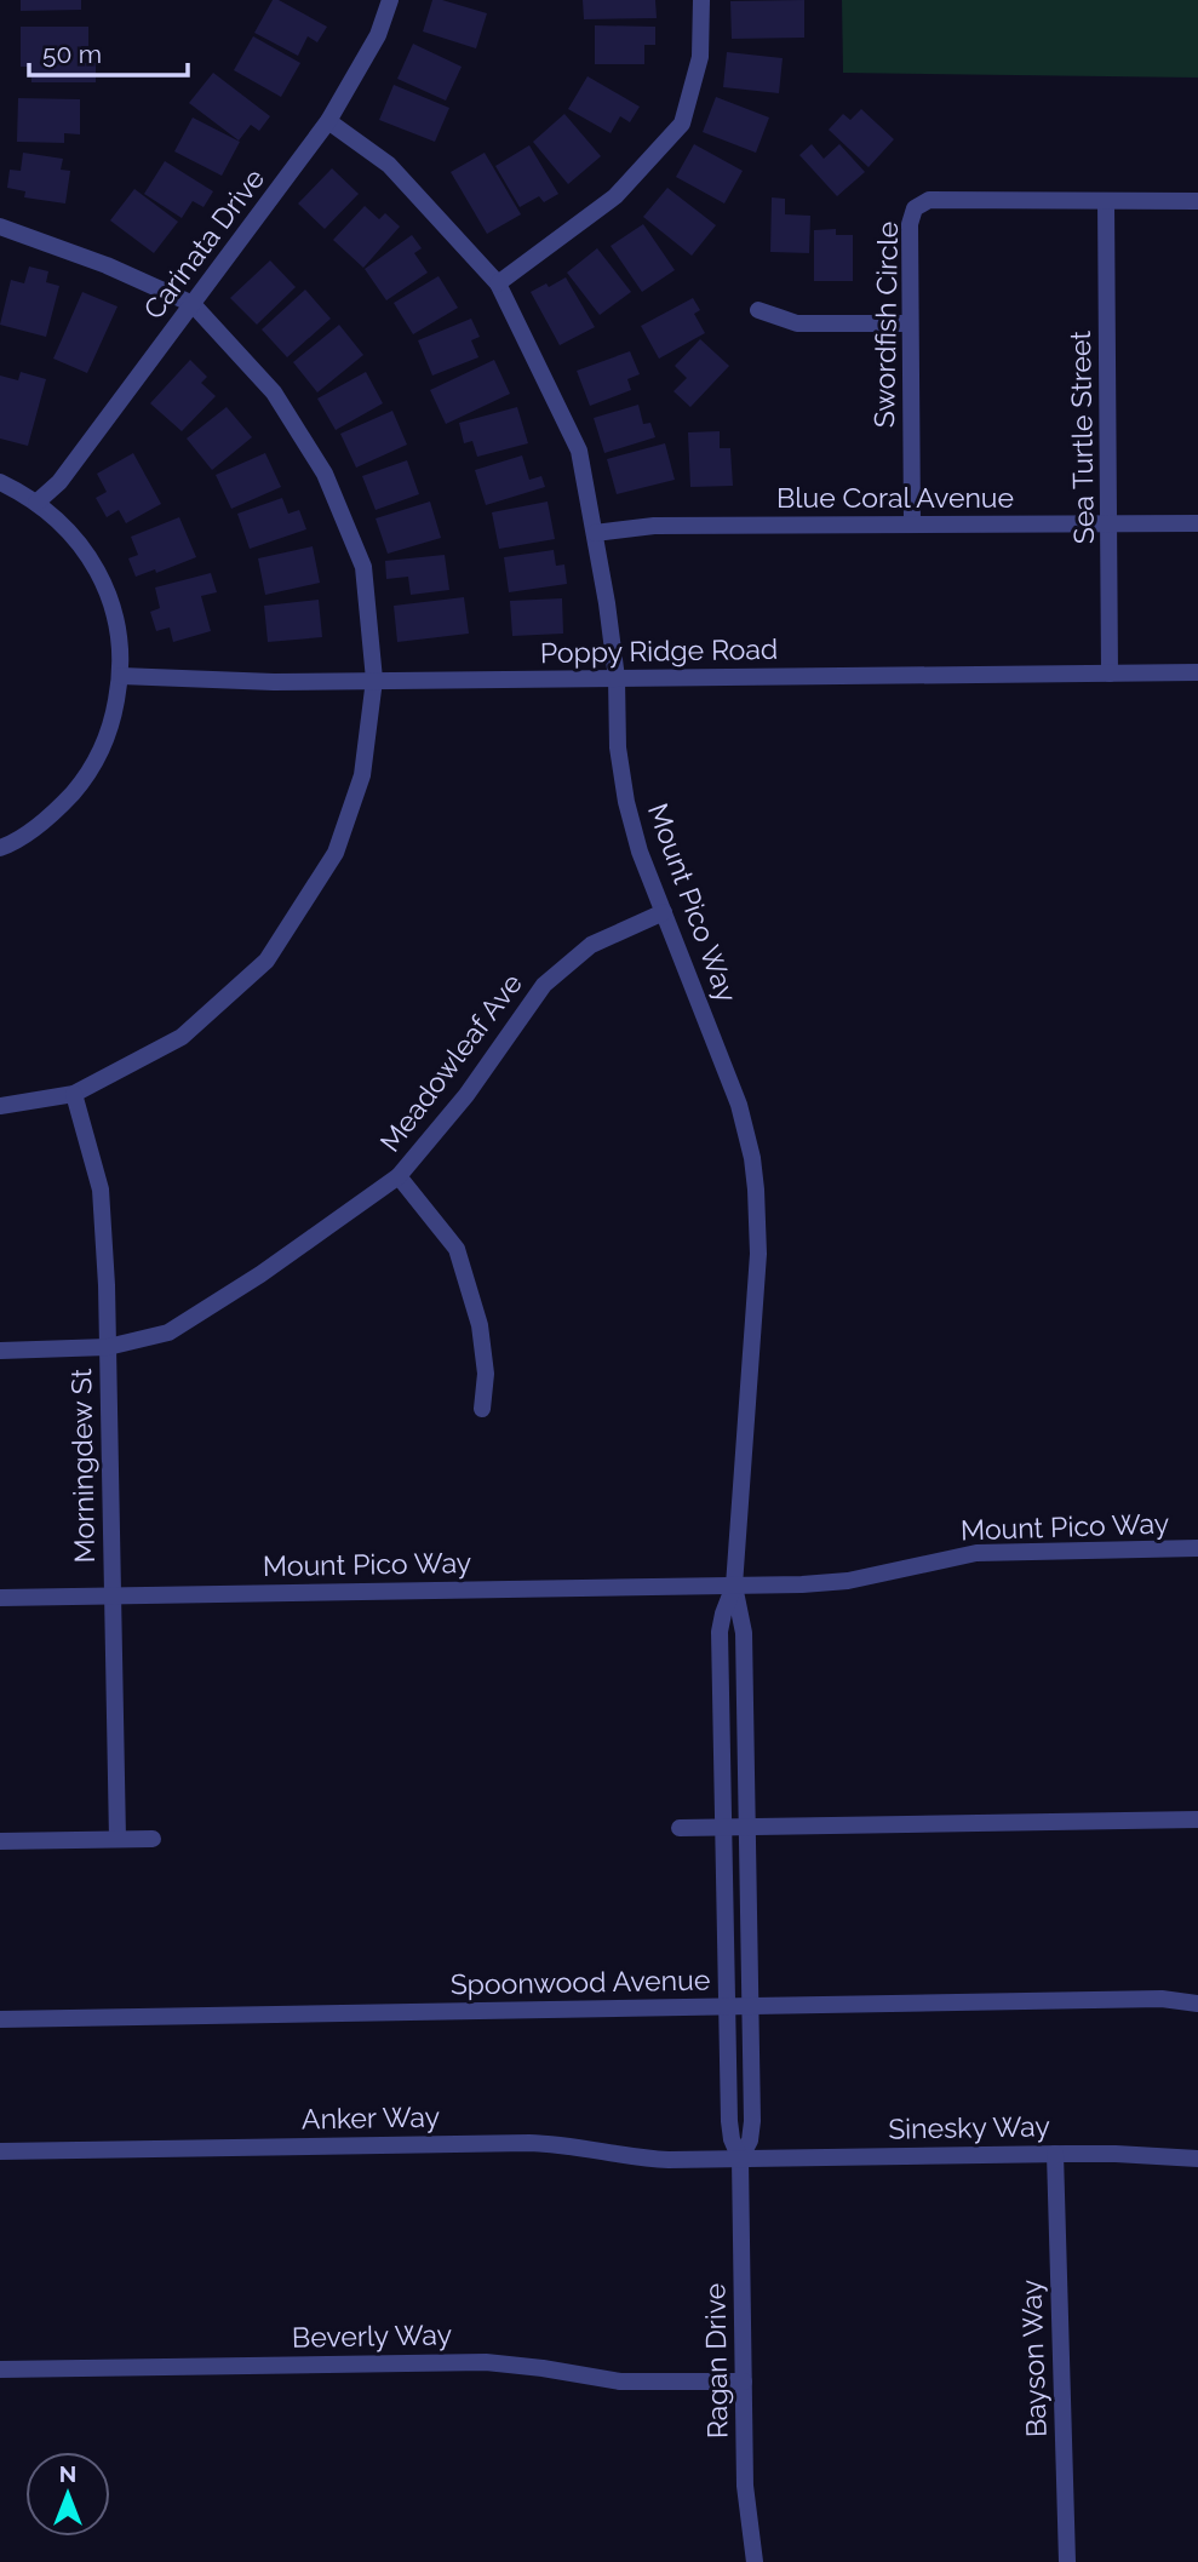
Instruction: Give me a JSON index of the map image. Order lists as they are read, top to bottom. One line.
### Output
{"streets":{"street":["Carinata Drive","Swordfish Circle","Sea Turtle Street","Blue Coral Avenue","Poppy Ridge Road","Mount Pico Way","Meadowleaf Ave","Morningdew St","Spoonwood Avenue","Anker Way","Sinesky Way","Beverly Way","Bayson Way","Ragan Drive"]},"crossings":[["Carinata Drive","Mount Pico Way"],["Swordfish Circle","Sea Turtle Street"],["Swordfish Circle","Blue Coral Avenue"],["Sea Turtle Street","Blue Coral Avenue"],["Sea Turtle Street","Poppy Ridge Road"],["Blue Coral Avenue","Mount Pico Way"],["Poppy Ridge Road","Mount Pico Way"],["Mount Pico Way","Meadowleaf Ave"],["Mount Pico Way","Morningdew St"],["Mount Pico Way","Spoonwood Avenue"],["Mount Pico Way","Ragan Drive"],["Meadowleaf Ave","Morningdew St"],["Spoonwood Avenue","Ragan Drive"],["Anker Way","Sinesky Way"],["Anker Way","Ragan Drive"],["Sinesky Way","Bayson Way"],["Sinesky Way","Ragan Drive"],["Beverly Way","Ragan Drive"]],"scale_bar":"50 m","north":"top"}
